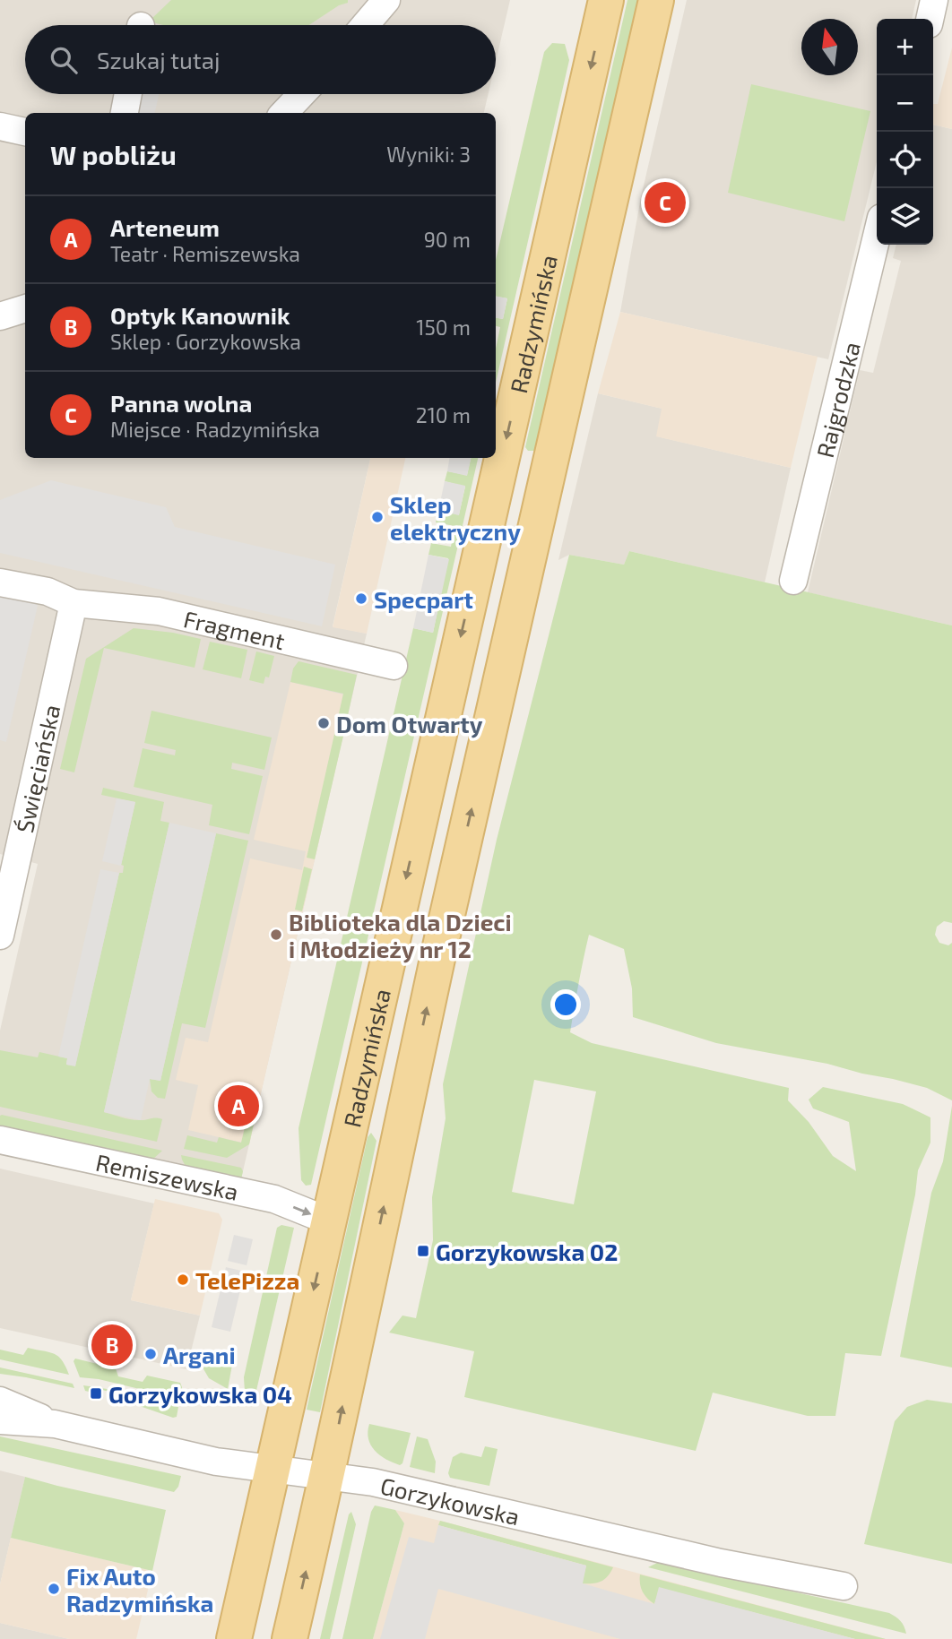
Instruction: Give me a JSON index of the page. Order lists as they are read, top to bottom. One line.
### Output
{"streets":{"main road":["Radzymińska"],"street":["Rajgrodzka","Fragment","Święciańska","Remiszewska","Gorzykowska"]},"crossings":[["Radzymińska","Remiszewska"],["Radzymińska","Gorzykowska"],["Fragment","Święciańska"]],"one_way":["Remiszewska"],"places":{"other":["Sklep elektryczny","Specpart","Dom Otwarty","Biblioteka dla Dzieci i Młodzieży nr 12","TelePizza","Argani","Fix Auto Radzymińska"],"transit":["Gorzykowska 02","Gorzykowska 04"]},"north":"top","page":{"map_buttons":["+","−"],"search":"Szukaj tutaj","heading":["W pobliżu","Wyniki: 3"],"pins":["C","A","B"],"list":[{"mark":"A","name":"Arteneum","note":"Teatr · Remiszewska","value":"90 m"},{"mark":"B","name":"Optyk Kanownik","note":"Sklep · Gorzykowska","value":"150 m"},{"mark":"C","name":"Panna wolna","note":"Miejsce · Radzymińska","value":"210 m"}]}}
